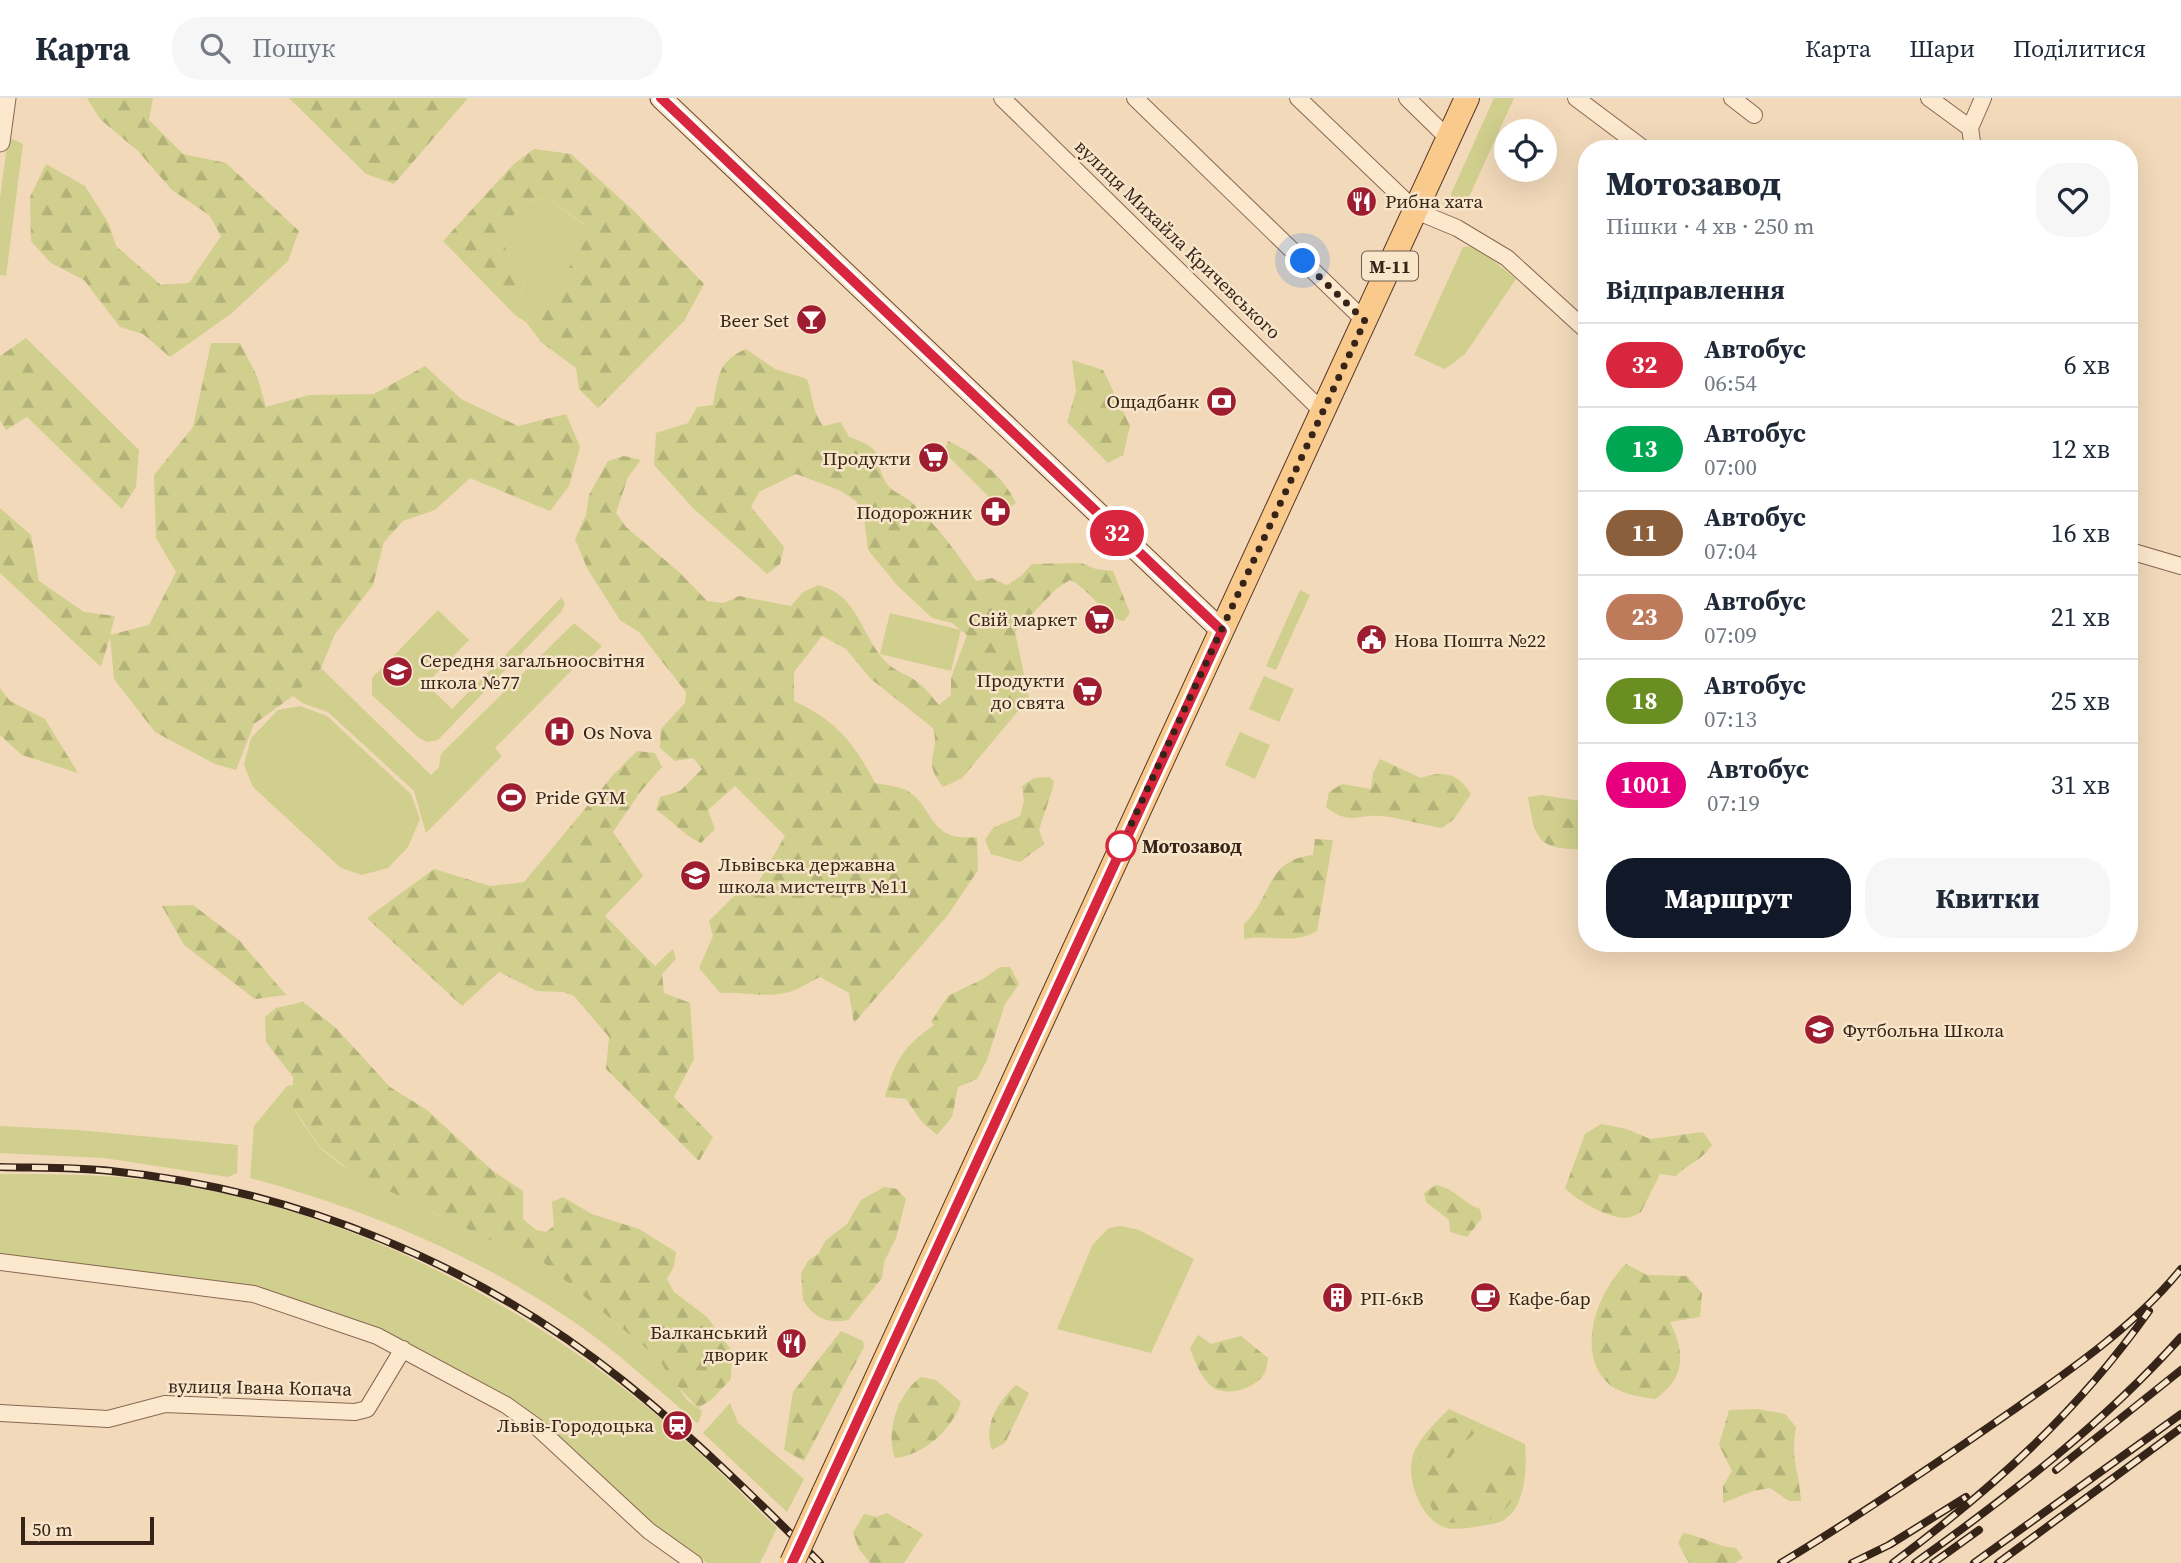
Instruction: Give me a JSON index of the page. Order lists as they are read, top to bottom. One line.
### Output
{"streets":{"main road":["М-11"],"street":["вулиця Михайла Кричевського","вулиця Івана Копача"]},"crossings":[["вулиця Михайла Кричевського","М-11"]],"places":{"restaurant":["Рибна хата","Балканський дворик"],"bar":["Beer Set"],"bank":["Ощадбанк"],"supermarket":["Продукти","Свій маркет","Продукти до свята"],"pharmacy":["Подорожник"],"public building":["Нова Пошта №22"],"school or university":["Середня загальноосвітня школа №77","Львівська державна школа мистецтв №11","Футбольна Школа"],"hospital":["Os Nova"],"sports":["Pride GYM"],"other":["Мотозавод"],"building":["РП-6кВ"],"cafe":["Кафе-бар"],"station":["Львів-Городоцька"]},"lines":["bus line 32"],"scale_bar":"50 m","page":{"header":"Карта","search":"Пошук","nav":["Карта","Шари","Поділитися"],"on_map":"32","heading":[["Мотозавод","Пішки · 4 хв · 250 m"],"Відправлення"],"list":[{"mark":"32","name":"Автобус","note":"06:54","value":"6 хв"},{"mark":"13","name":"Автобус","note":"07:00","value":"12 хв"},{"mark":"11","name":"Автобус","note":"07:04","value":"16 хв"},{"mark":"23","name":"Автобус","note":"07:09","value":"21 хв"},{"mark":"18","name":"Автобус","note":"07:13","value":"25 хв"},{"mark":"1001","name":"Автобус","note":"07:19","value":"31 хв"}],"buttons":["Маршрут","Квитки"],"scale":"50 m"}}
